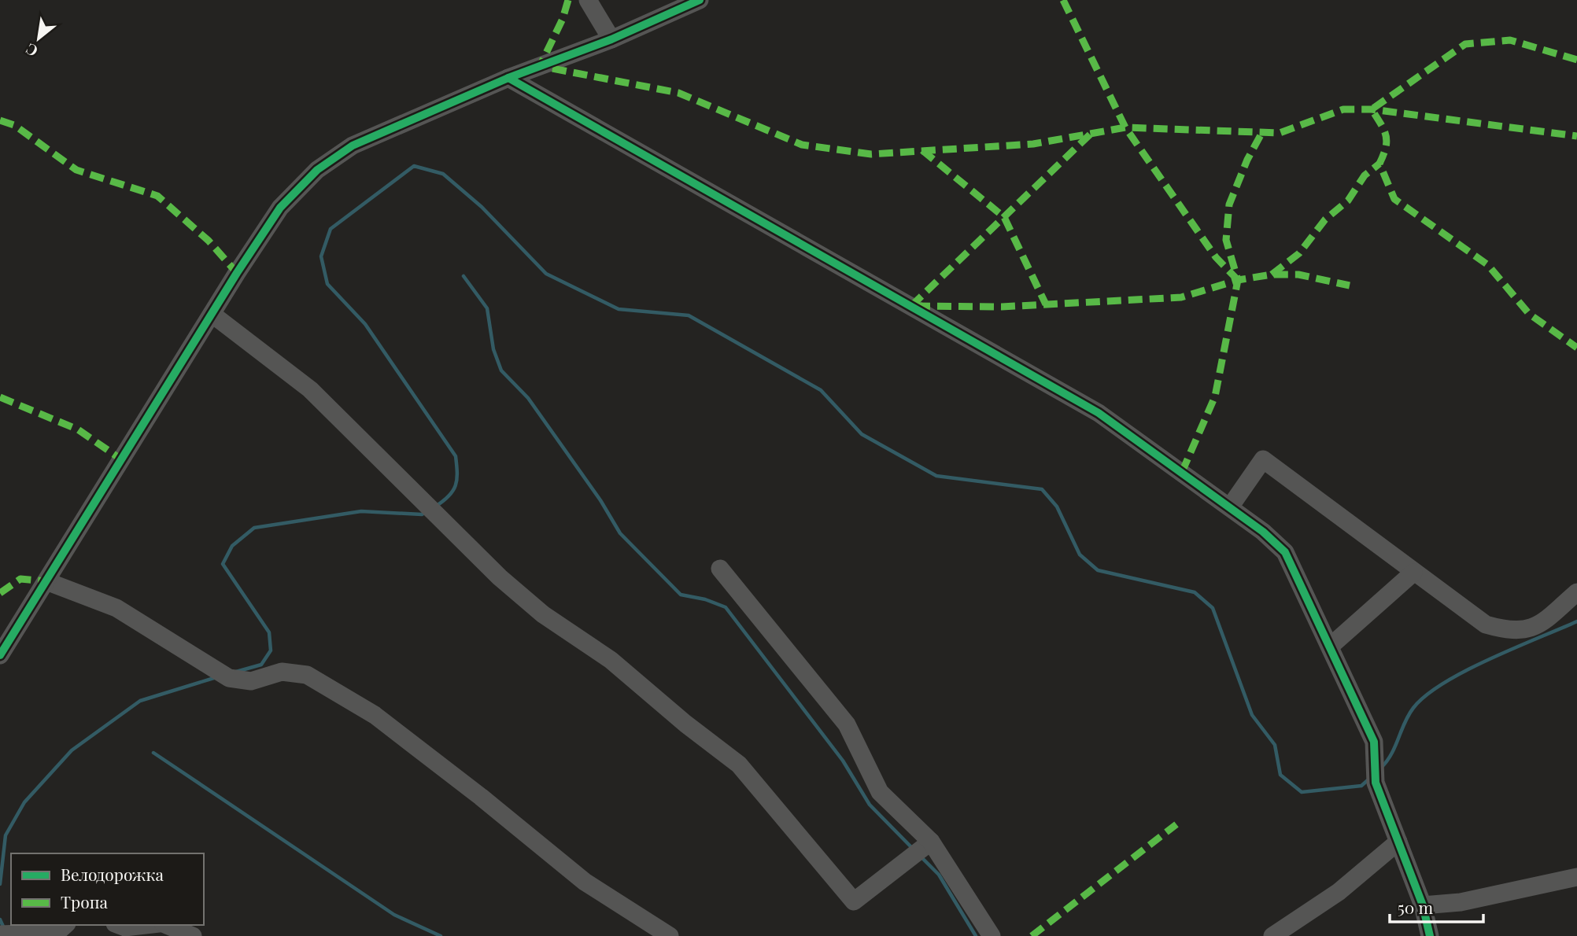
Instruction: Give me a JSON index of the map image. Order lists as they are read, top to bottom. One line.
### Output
{"legend":["Велодорожка","Тропа"],"scale_bar":"50 m","north":"bottom left"}
